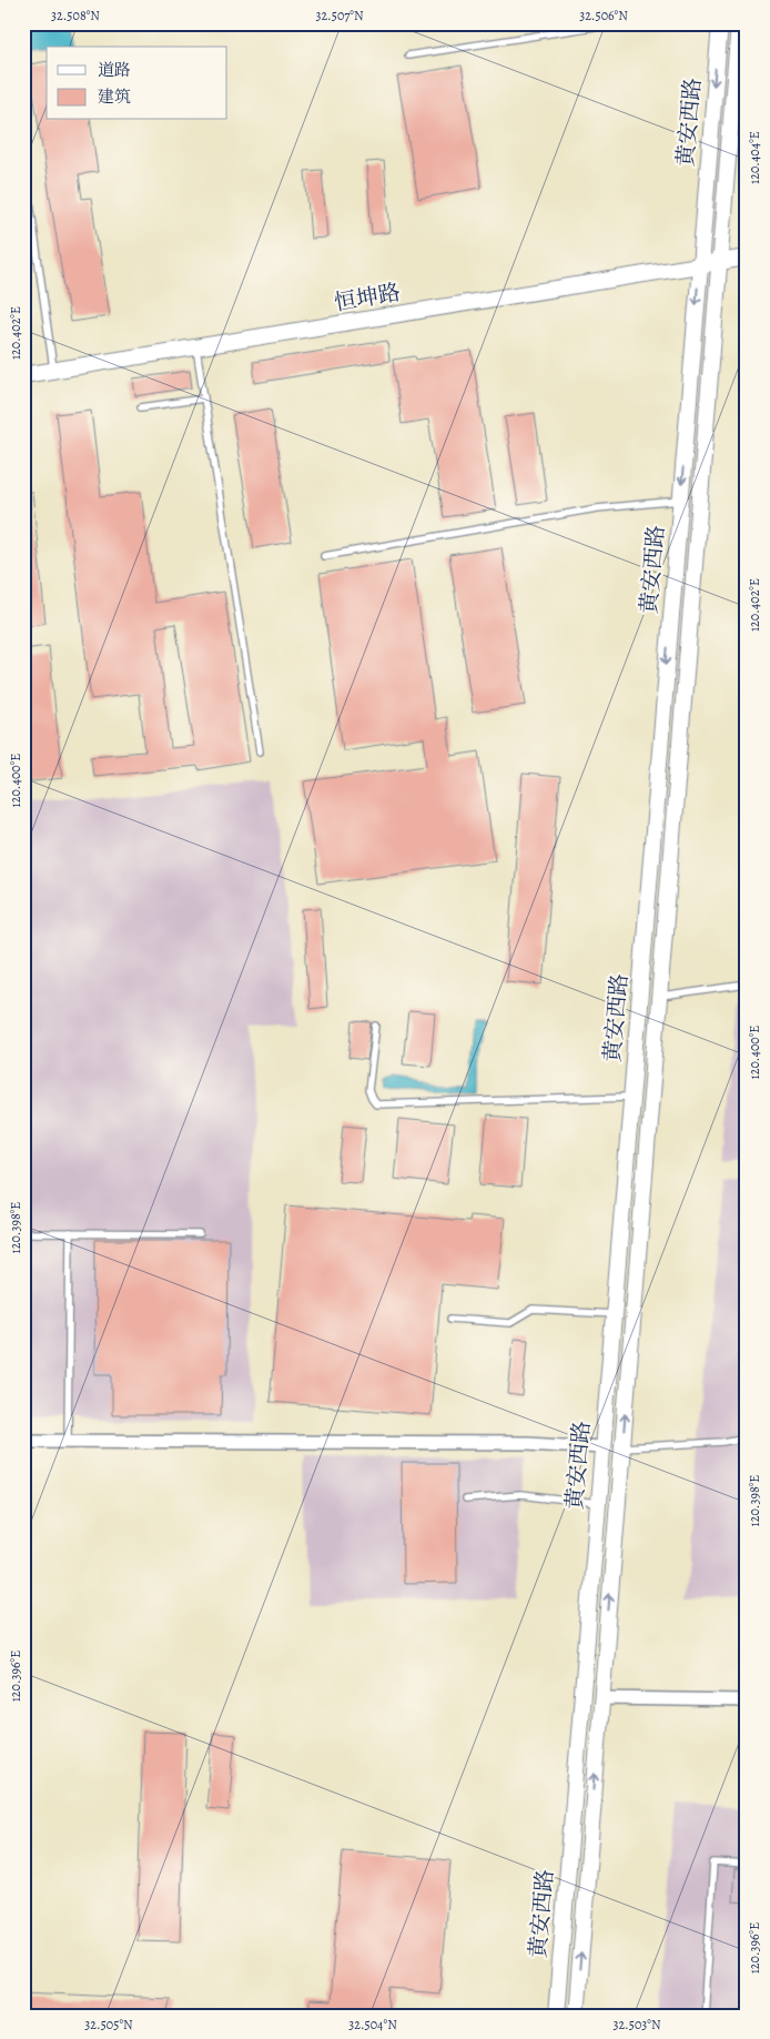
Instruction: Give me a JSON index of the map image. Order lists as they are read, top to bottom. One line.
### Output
{"streets":{"street":["黄安西路","恒坤路"]},"crossings":[["黄安西路","恒坤路"]],"legend":["道路","建筑"],"coordinates":["32.508°N","32.507°N","32.506°N","120.404°E","120.402°E","120.400°E","120.398°E","120.396°E","32.505°N","32.504°N","32.503°N"]}
